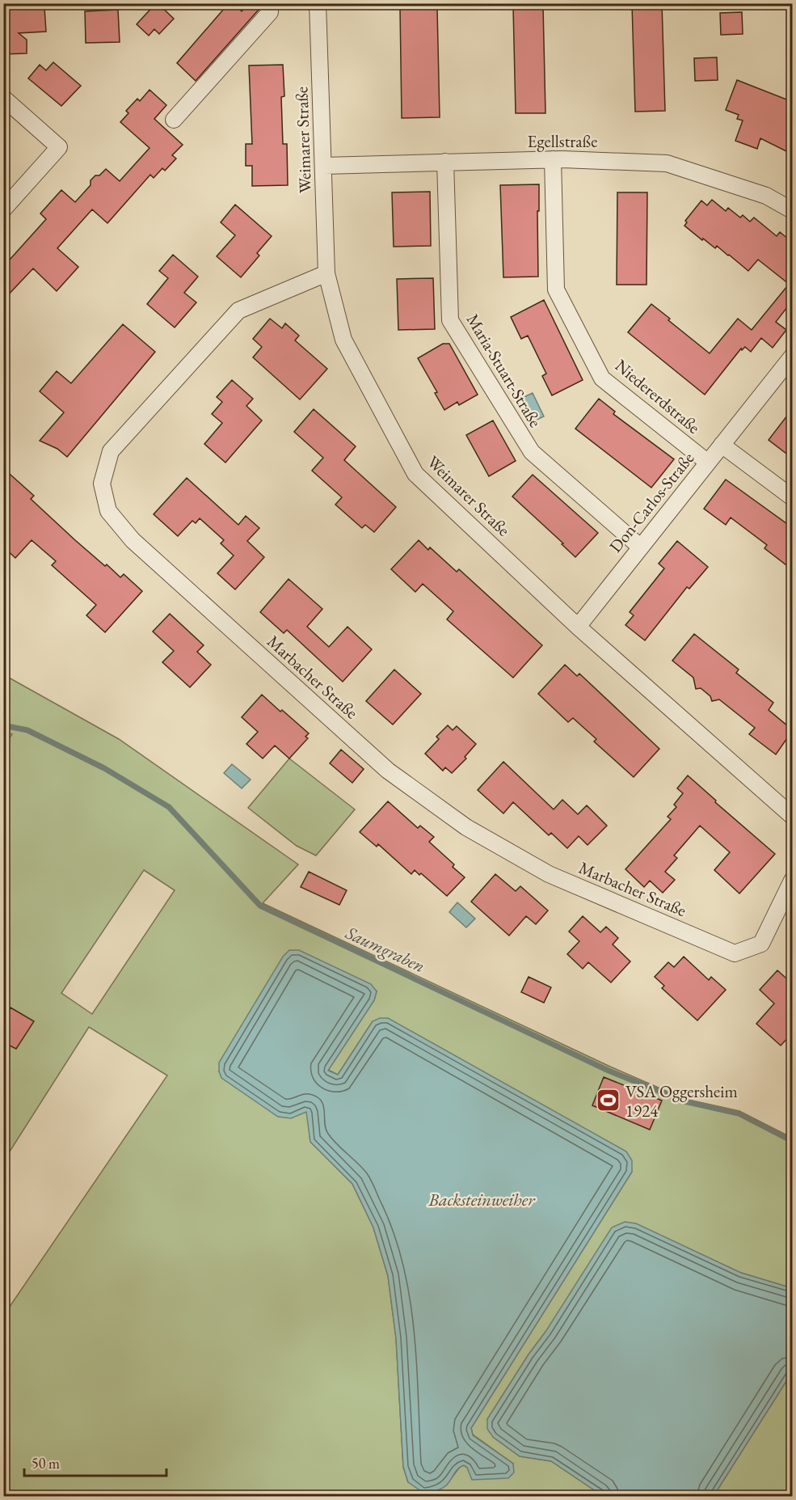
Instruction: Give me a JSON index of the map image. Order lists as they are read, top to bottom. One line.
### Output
{"streets":{"street":["Weimarer Straße","Egellstraße","Maria-Stuart-Straße","Niedererdstraße","Don-Carlos-Straße","Marbacher Straße"]},"crossings":[["Weimarer Straße","Egellstraße"],["Weimarer Straße","Don-Carlos-Straße"],["Weimarer Straße","Marbacher Straße"],["Egellstraße","Maria-Stuart-Straße"],["Egellstraße","Niedererdstraße"],["Maria-Stuart-Straße","Don-Carlos-Straße"],["Niedererdstraße","Don-Carlos-Straße"]],"water":["Saumgraben","Backsteinweiher"],"places":{"sports":["VSA Oggersheim 1924"]},"scale_bar":"50 m"}
